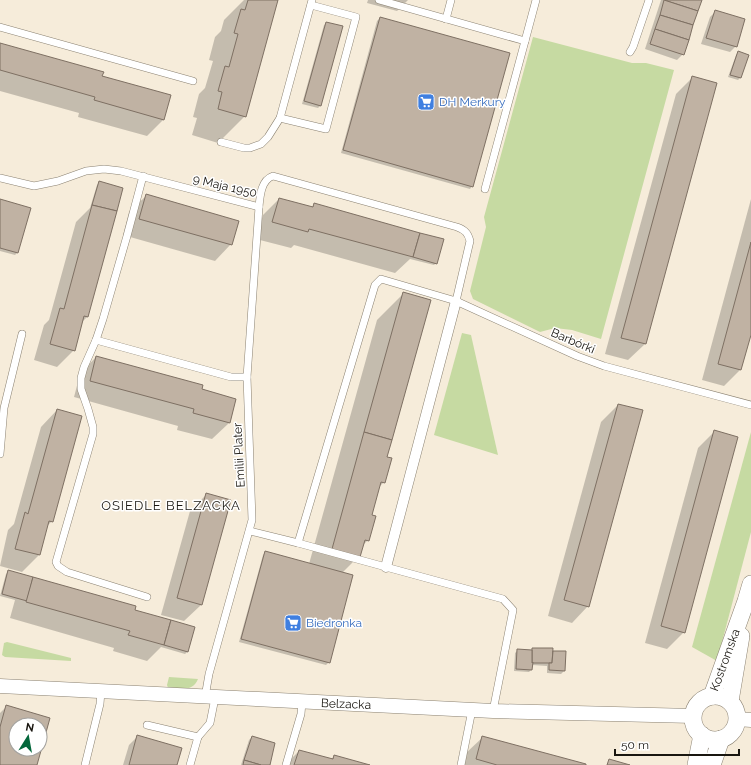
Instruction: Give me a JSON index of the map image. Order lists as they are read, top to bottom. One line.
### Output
{"streets":{"street":["Kostromska","Belzacka"],"lane":["9 Maja 1950","Barbórki","Emilii Plater"]},"crossings":[["9 Maja 1950","Barbórki"],["9 Maja 1950","Emilii Plater"],["Emilii Plater","Belzacka"],["Kostromska","Belzacka"]],"districts":["OSIEDLE BELZACKA"],"places":{"supermarket":["DH Merkury","Biedronka"]},"scale_bar":"50 m","north":"top"}
